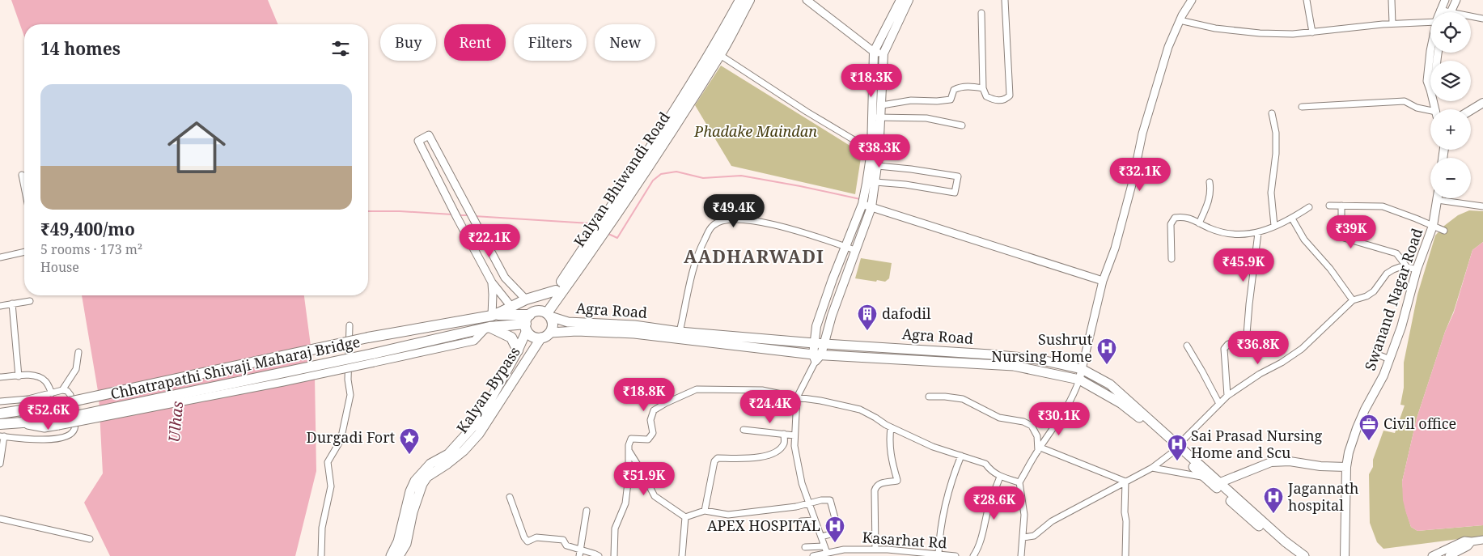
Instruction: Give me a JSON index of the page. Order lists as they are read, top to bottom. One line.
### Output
{"streets":{"highway":["Kalyan Bhiwandi Road","Chhatrapathi Shivaji Maharaj Bridge"],"main road":["Swanand Nagar Road","Agra Road","Kalyan Bypass"],"street":["Kasarhat Rd"]},"crossings":[["Kalyan Bhiwandi Road","Agra Road"],["Kalyan Bhiwandi Road","Chhatrapathi Shivaji Maharaj Bridge"],["Kalyan Bhiwandi Road","Kalyan Bypass"],["Agra Road","Chhatrapathi Shivaji Maharaj Bridge"],["Agra Road","Kalyan Bypass"],["Chhatrapathi Shivaji Maharaj Bridge","Kalyan Bypass"]],"districts":["AADHARWADI"],"water":["Ulhas"],"parks":["Phadake Maindan"],"places":{"building":["dafodil"],"hospital":["Sushrut Nursing Home","Sai Prasad Nursing Home and Scu","Jagannath hospital","APEX HOSPITAL"],"office":["Civil office"],"place":["Durgadi Fort"]},"page":{"map_buttons":["+","−"],"chip":["Buy","Rent","Filters","New"],"heading":"14 homes","price":["₹18.3K","₹38.3K","₹32.1K","₹49.4K","₹39K","₹22.1K","₹45.9K","₹36.8K","₹18.8K","₹24.4K","₹52.6K","₹30.1K","₹51.9K","₹28.6K"],"list":[{"name":"₹49,400/mo","note":"5 rooms · 173 m² · House"}]}}
